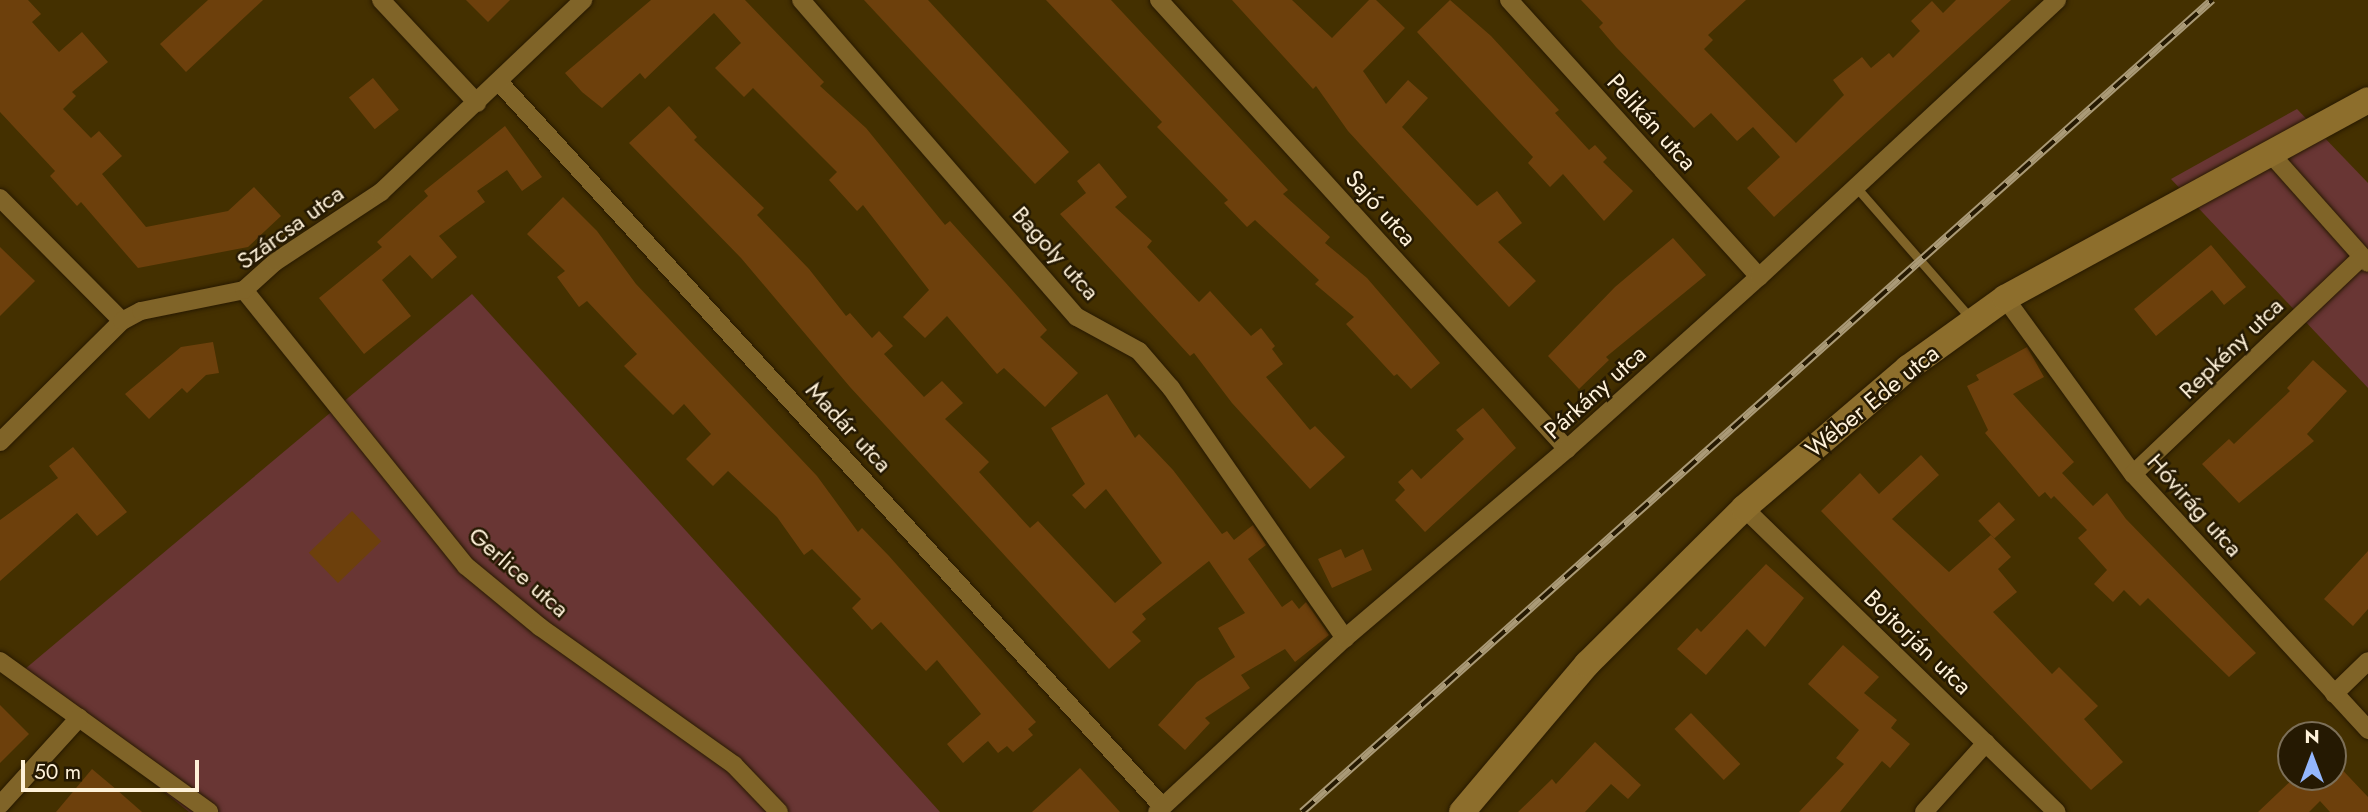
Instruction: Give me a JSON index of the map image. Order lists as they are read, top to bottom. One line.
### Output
{"streets":{"street":["Pelikán utca","Sajó utca","Szárcsa utca","Bagoly utca","Repkény utca","Párkány utca","Wéber Ede utca","Madár utca","Hóvirág utca","Gerlice utca","Bojtorján utca"]},"crossings":[["Pelikán utca","Párkány utca"],["Sajó utca","Párkány utca"],["Szárcsa utca","Madár utca"],["Szárcsa utca","Gerlice utca"],["Bagoly utca","Párkány utca"],["Repkény utca","Hóvirág utca"],["Párkány utca","Madár utca"],["Wéber Ede utca","Hóvirág utca"],["Wéber Ede utca","Bojtorján utca"]],"scale_bar":"50 m","north":"top"}
